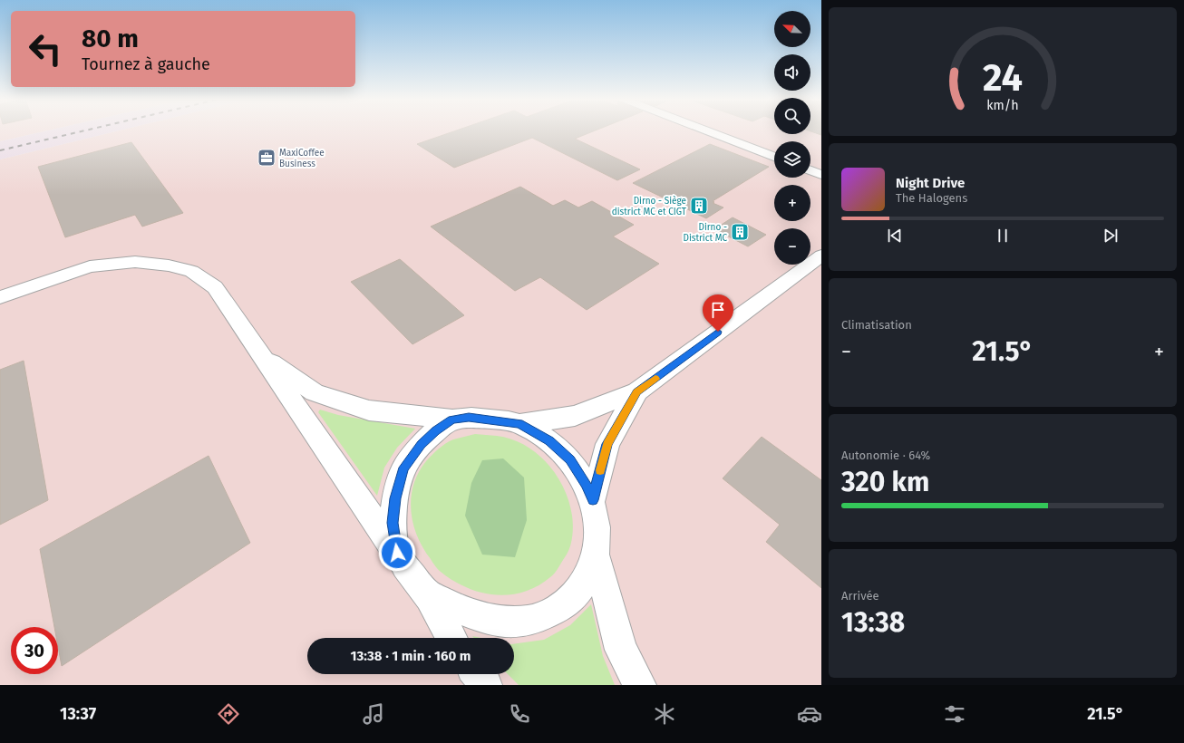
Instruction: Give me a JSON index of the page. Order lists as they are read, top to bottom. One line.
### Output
{"places":{"office":["MaxiCoffee Business"],"building":["Dirno - Siège district MC et CIGT","Dirno - District MC"]},"north":"top left","page":{"map_buttons":["+","−"],"turn":["80 m","Tournez à gauche"],"song":["Night Drive","The Halogens"],"tile":["Climatisation",["Autonomie · 64%","320 km"],["Arrivée","13:38"]],"heat":["−","21.5°","+"],"limit":"30","trip":"13:38 · 1 min · 160 m","tabs":["13:37","21.5°"],"gauge":["24","km/h"]}}
